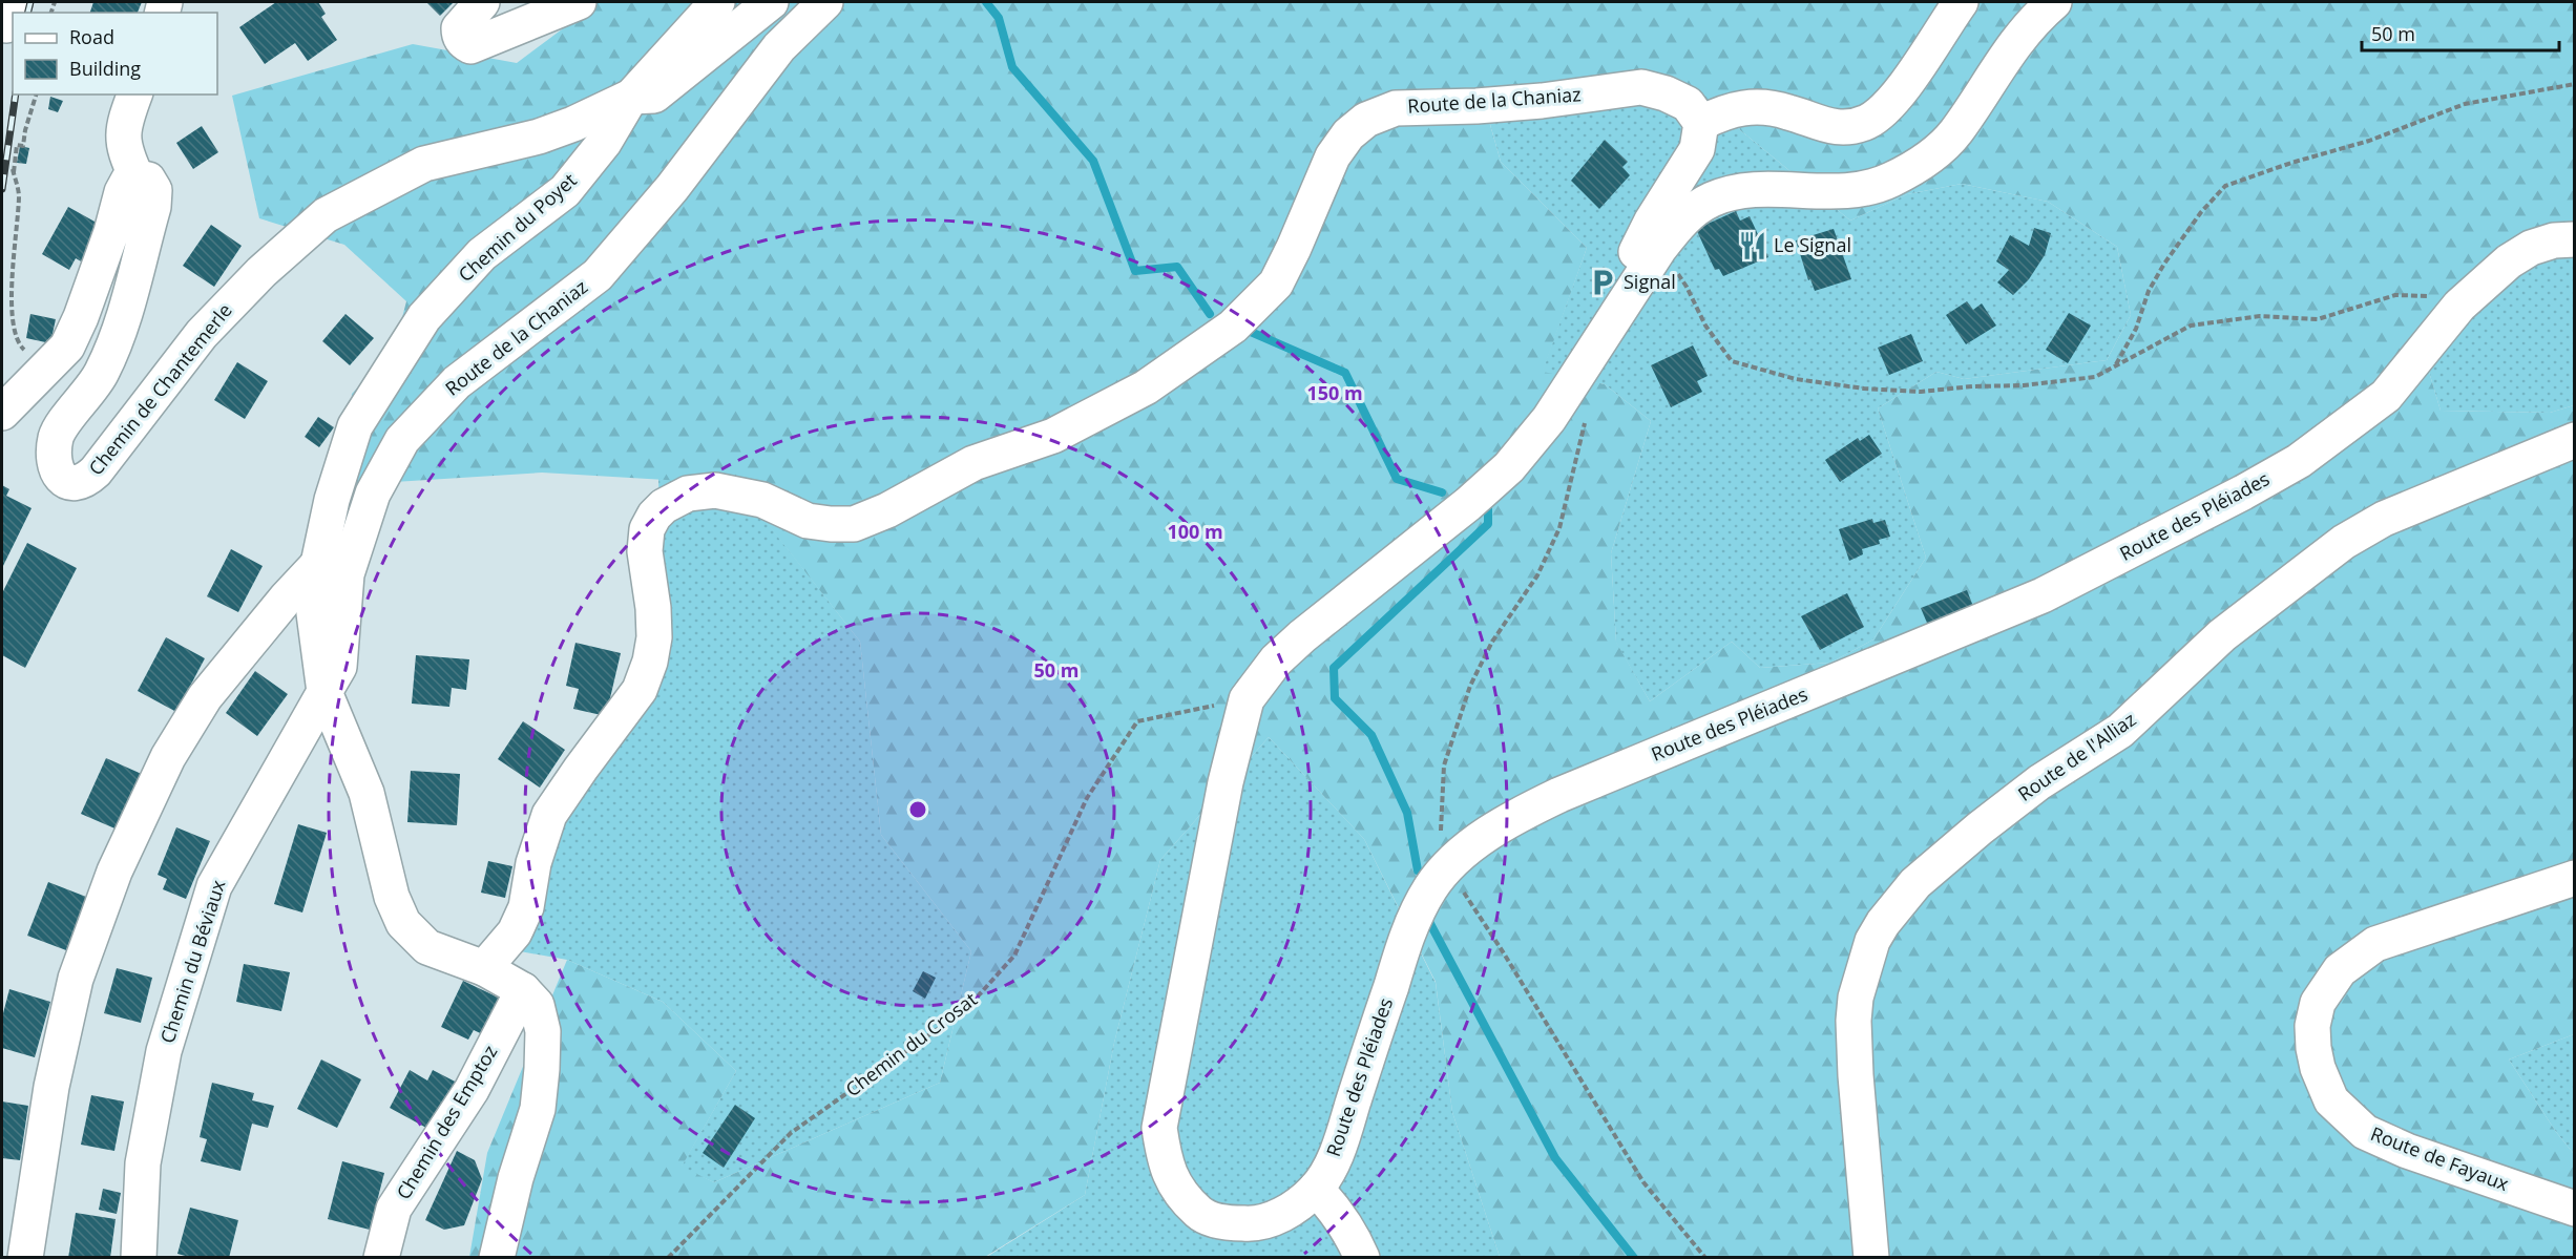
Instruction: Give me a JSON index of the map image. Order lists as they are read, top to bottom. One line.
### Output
{"streets":{"street":["Route de la Chaniaz","Chemin du Poyet","Chemin de Chantemerle","Route des Pléiades","Route de l'Alliaz","Chemin du Béviaux","Chemin des Emptoz","Route de Fayaux"],"path":["Chemin du Crosat"]},"crossings":[["Route de la Chaniaz","Chemin du Poyet"],["Route de la Chaniaz","Chemin du Béviaux"],["Chemin du Poyet","Chemin de Chantemerle"],["Chemin du Poyet","Chemin du Béviaux"],["Route des Pléiades","Chemin du Crosat"]],"places":{"restaurant":["Le Signal"],"parking":["Signal"]},"legend":["Road","Building"],"scale_bar":"50 m","rings":["150 m","100 m","50 m"]}
